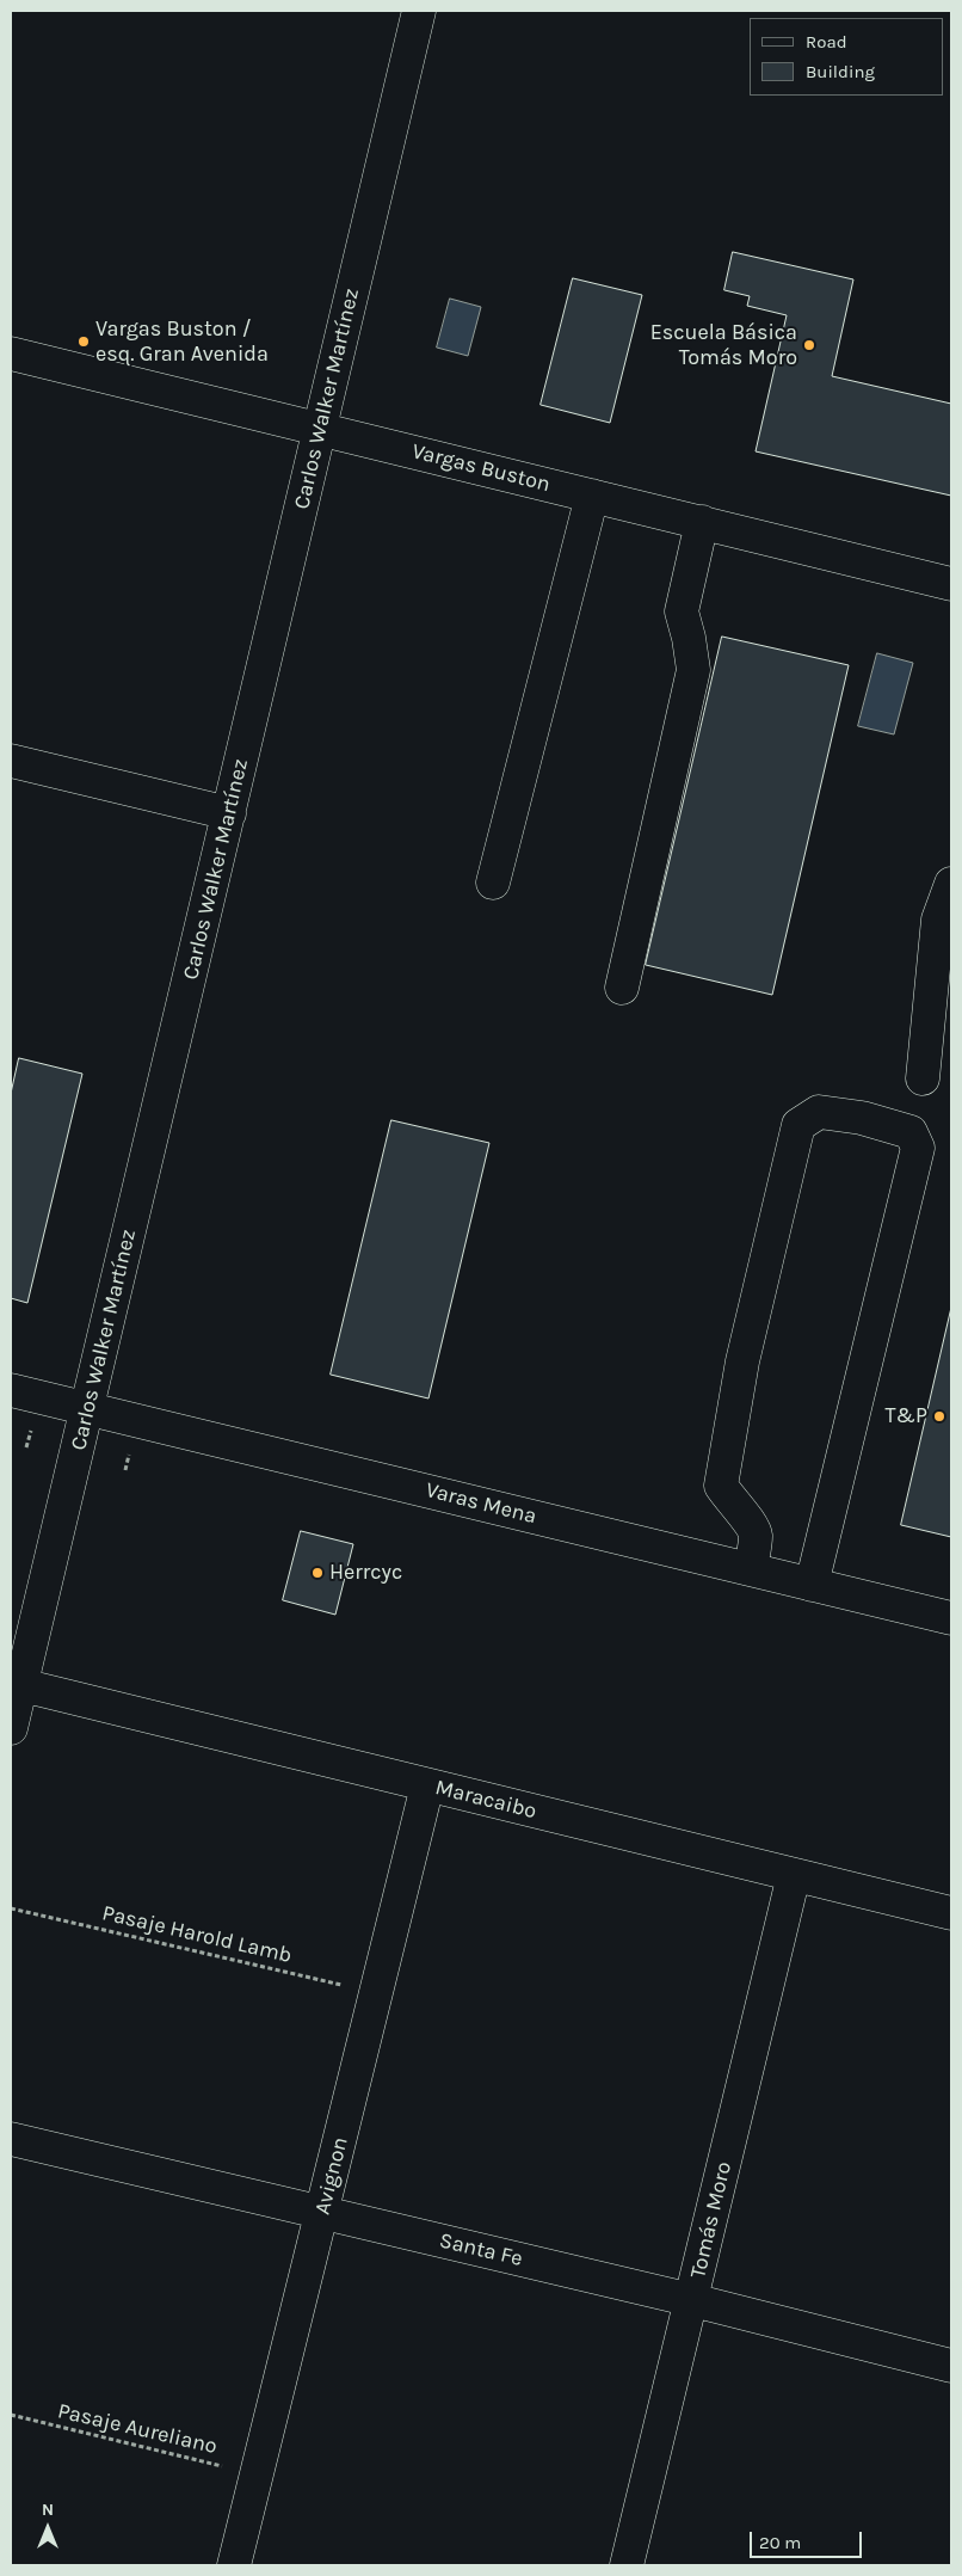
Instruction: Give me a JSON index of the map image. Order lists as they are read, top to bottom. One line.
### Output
{"streets":{"street":["Carlos Walker Martínez","Vargas Buston","Varas Mena","Maracaibo","Avignon","Tomás Moro","Santa Fe"],"path":["Pasaje Harold Lamb","Pasaje Aureliano"]},"crossings":[["Carlos Walker Martínez","Vargas Buston"],["Carlos Walker Martínez","Varas Mena"],["Carlos Walker Martínez","Maracaibo"],["Maracaibo","Avignon"],["Maracaibo","Tomás Moro"],["Pasaje Harold Lamb","Avignon"],["Avignon","Santa Fe"],["Avignon","Pasaje Aureliano"],["Tomás Moro","Santa Fe"]],"places":["Vargas Buston / esq. Gran Avenida","Escuela Básica Tomás Moro","T&P","Herrcyc"],"legend":["Road","Building"],"scale_bar":"20 m","north":"top"}
